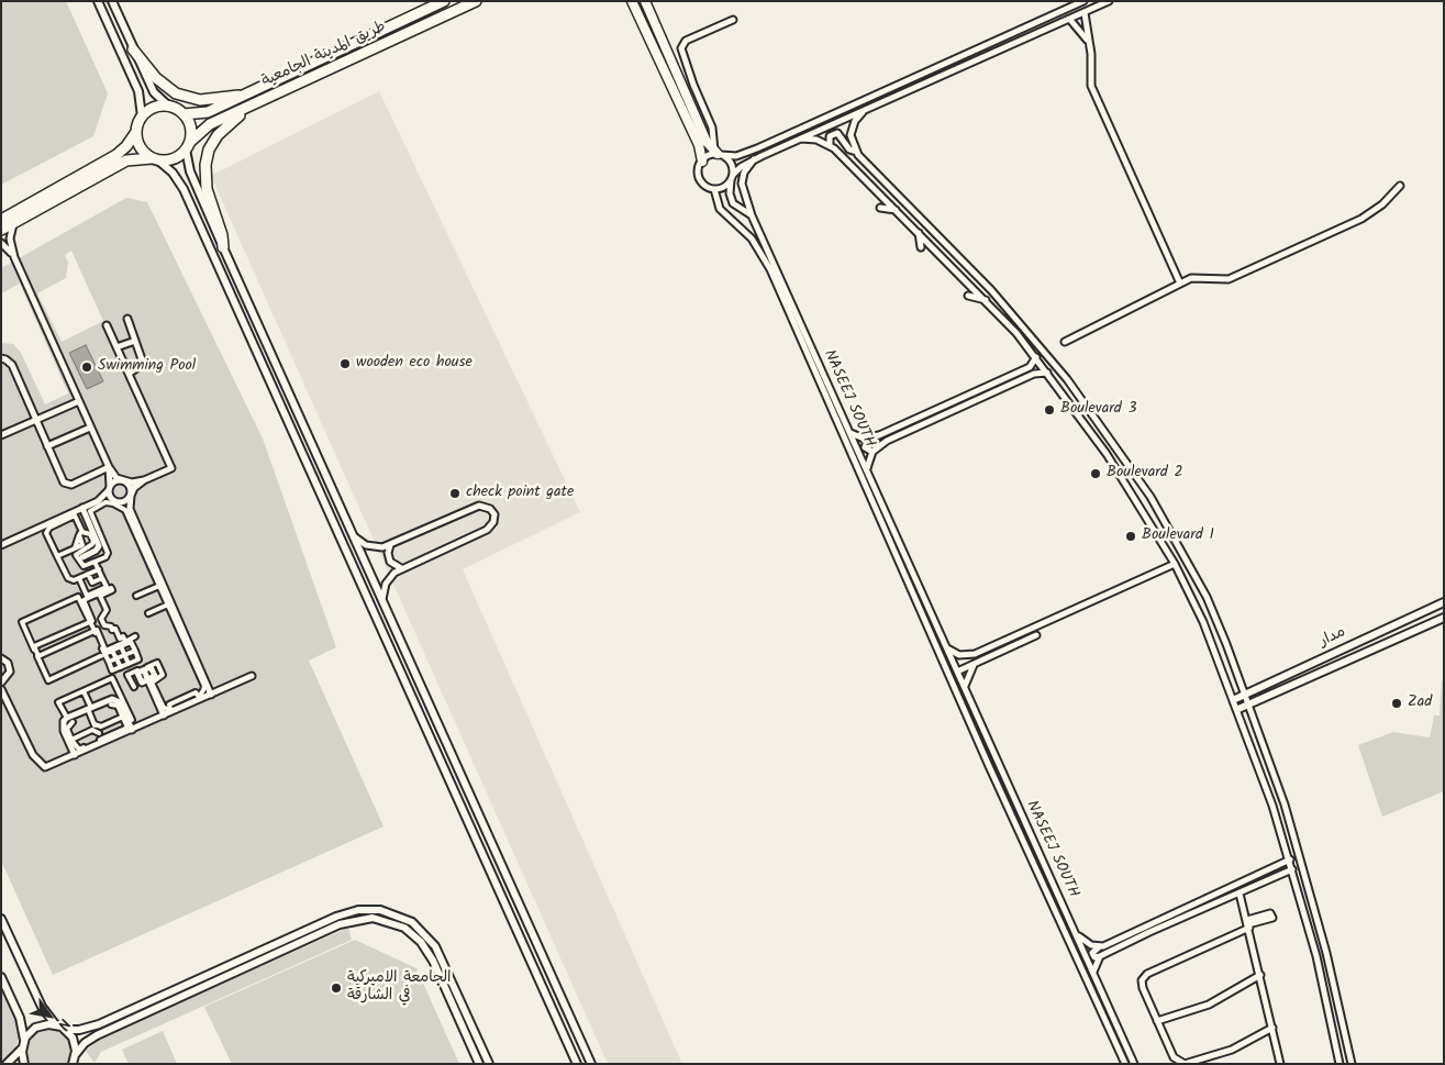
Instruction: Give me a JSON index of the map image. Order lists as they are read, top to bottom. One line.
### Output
{"streets":{"main road":["طريق المدينة الجامعية"],"street":["NASEEJ SOUTH","مدار"]},"places":["wooden eco house","Swimming Pool","Boulevard 3","Boulevard 2","check point gate","Boulevard 1","Zad","الجامعة الاميركية في الشارقة"],"north":"bottom right"}
